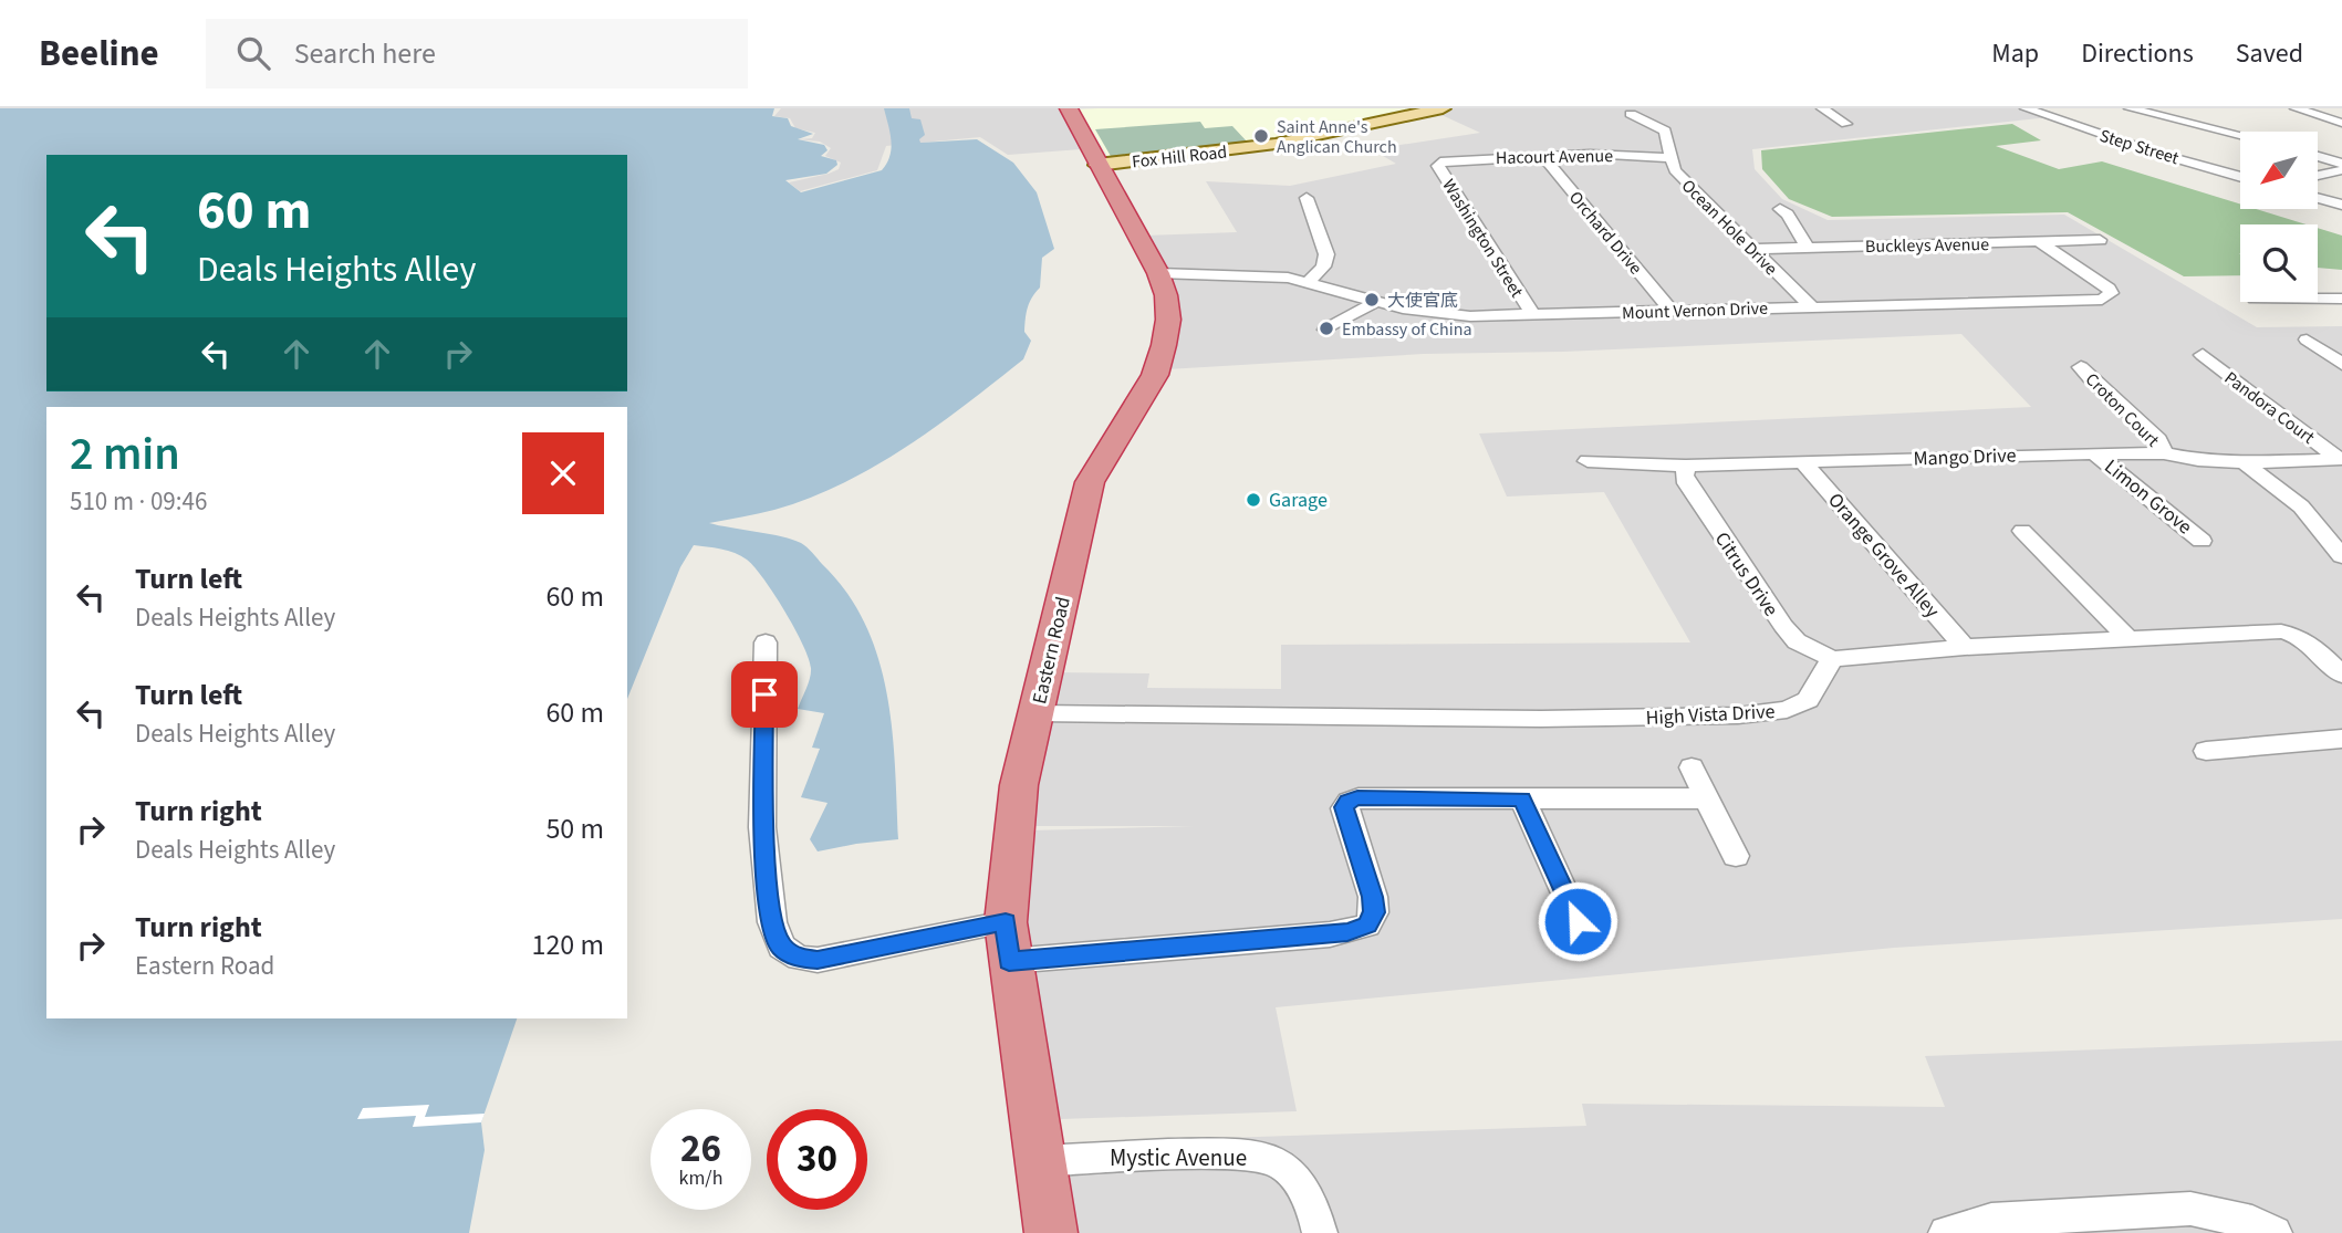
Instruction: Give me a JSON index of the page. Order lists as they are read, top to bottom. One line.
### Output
{"streets":{"highway":["Eastern Road"],"main road":["Fox Hill Road"],"street":["Step Street","Hacourt Avenue","Ocean Hole Drive","Orchard Drive","Washington Street","Buckleys Avenue","Mount Vernon Drive","Pandora Court","Croton Court","Mango Drive","Limon Grove","Orange Grove Alley","Citrus Drive","High Vista Drive","Mystic Avenue"]},"crossings":[["Fox Hill Road","Eastern Road"],["Hacourt Avenue","Ocean Hole Drive"],["Hacourt Avenue","Orchard Drive"],["Hacourt Avenue","Washington Street"],["Ocean Hole Drive","Buckleys Avenue"],["Ocean Hole Drive","Mount Vernon Drive"],["Orchard Drive","Mount Vernon Drive"],["Washington Street","Mount Vernon Drive"],["Buckleys Avenue","Mount Vernon Drive"],["Mount Vernon Drive","Eastern Road"],["Pandora Court","Mango Drive"],["Croton Court","Mango Drive"],["Mango Drive","Limon Grove"],["Mango Drive","Orange Grove Alley"],["Mango Drive","Citrus Drive"],["Citrus Drive","High Vista Drive"],["Eastern Road","High Vista Drive"],["Eastern Road","Mystic Avenue"]],"places":["Saint Anne's Anglican Church","大使官底","Embassy of China","Garage"],"north":"bottom left","page":{"header":"Beeline","search":"Search here","nav":["Map","Directions","Saved"],"turn":["60 m","Deals Heights Alley"],"heading":["2 min","510 m · 09:46"],"list":[{"name":"Turn left","note":"Deals Heights Alley","value":"60 m"},{"name":"Turn left","note":"Deals Heights Alley","value":"60 m"},{"name":"Turn right","note":"Deals Heights Alley","value":"50 m"},{"name":"Turn right","note":"Eastern Road","value":"120 m"}],"speed":"26 km/h","limit":"30"}}
